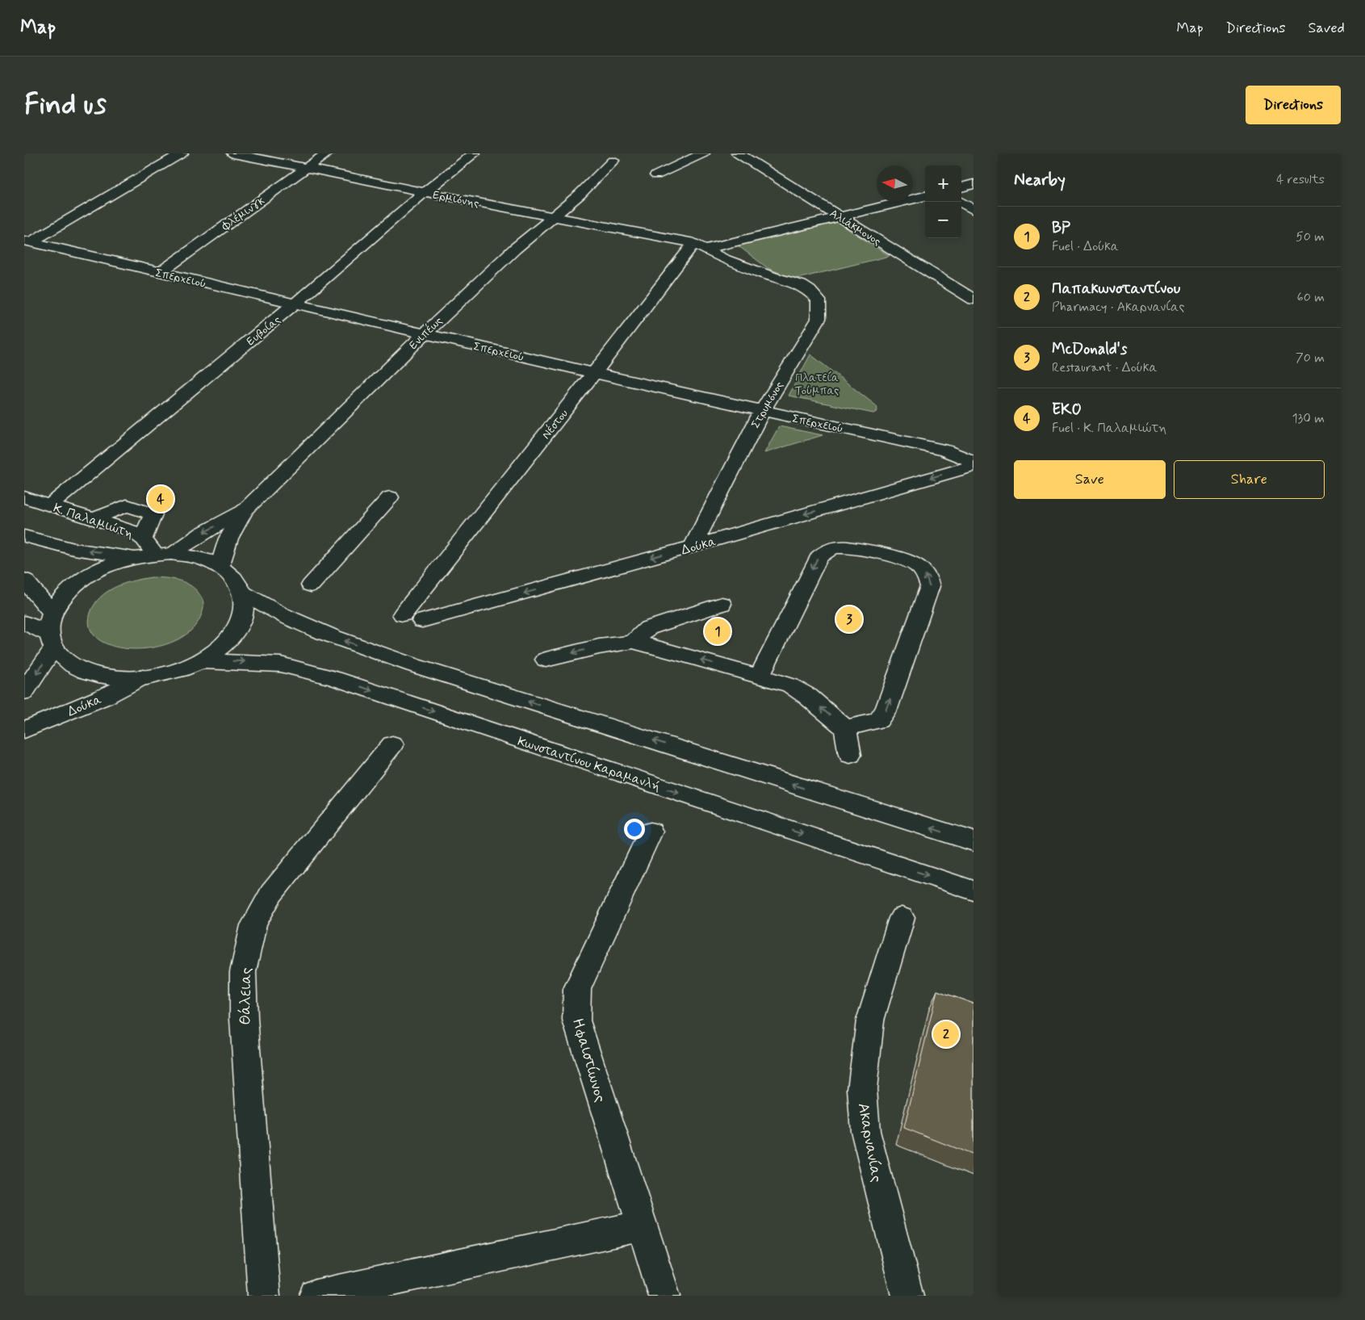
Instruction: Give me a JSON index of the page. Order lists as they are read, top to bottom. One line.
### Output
{"streets":{"street":["Ερμιόνης","Φλέμινγκ","Αλιάκμονος","Σπερχειού","Ευβοίας","Ενιπέως","Στρυμόνος","Νέστου","Κ. Παλαμιώτη","Δούκα","Κωνσταντίνου Καραμανλή","Θάλειας","Ηφαιστίωνος","Ακαρνανίας"]},"crossings":[["Ερμιόνης","Φλέμινγκ"],["Ερμιόνης","Ευβοίας"],["Ερμιόνης","Ενιπέως"],["Ερμιόνης","Στρυμόνος"],["Ερμιόνης","Νέστου"],["Φλέμινγκ","Σπερχειού"],["Σπερχειού","Ευβοίας"],["Σπερχειού","Ενιπέως"],["Σπερχειού","Στρυμόνος"],["Σπερχειού","Νέστου"],["Ευβοίας","Κ. Παλαμιώτη"],["Ενιπέως","Κ. Παλαμιώτη"],["Στρυμόνος","Νέστου"],["Στρυμόνος","Δούκα"],["Δούκα","Κωνσταντίνου Καραμανλή"]],"parks":["Πλατεία Τούμπας"],"north":"left","page":{"header":"Map","nav":["Map","Directions","Saved"],"buttons":["Directions",["Save","Share"]],"title":"Find us","heading":["Nearby","4 results"],"map_buttons":["+","−"],"list":[{"mark":"1","name":"BP","note":"Fuel · Δούκα","value":"50 m"},{"mark":"2","name":"Παπακωνσταντίνου","note":"Pharmacy · Ακαρνανίας","value":"60 m"},{"mark":"3","name":"McDonald's","note":"Restaurant · Δούκα","value":"70 m"},{"mark":"4","name":"EKO","note":"Fuel · Κ. Παλαμιώτη","value":"130 m"}],"pins":["4","3","1","2"]}}
